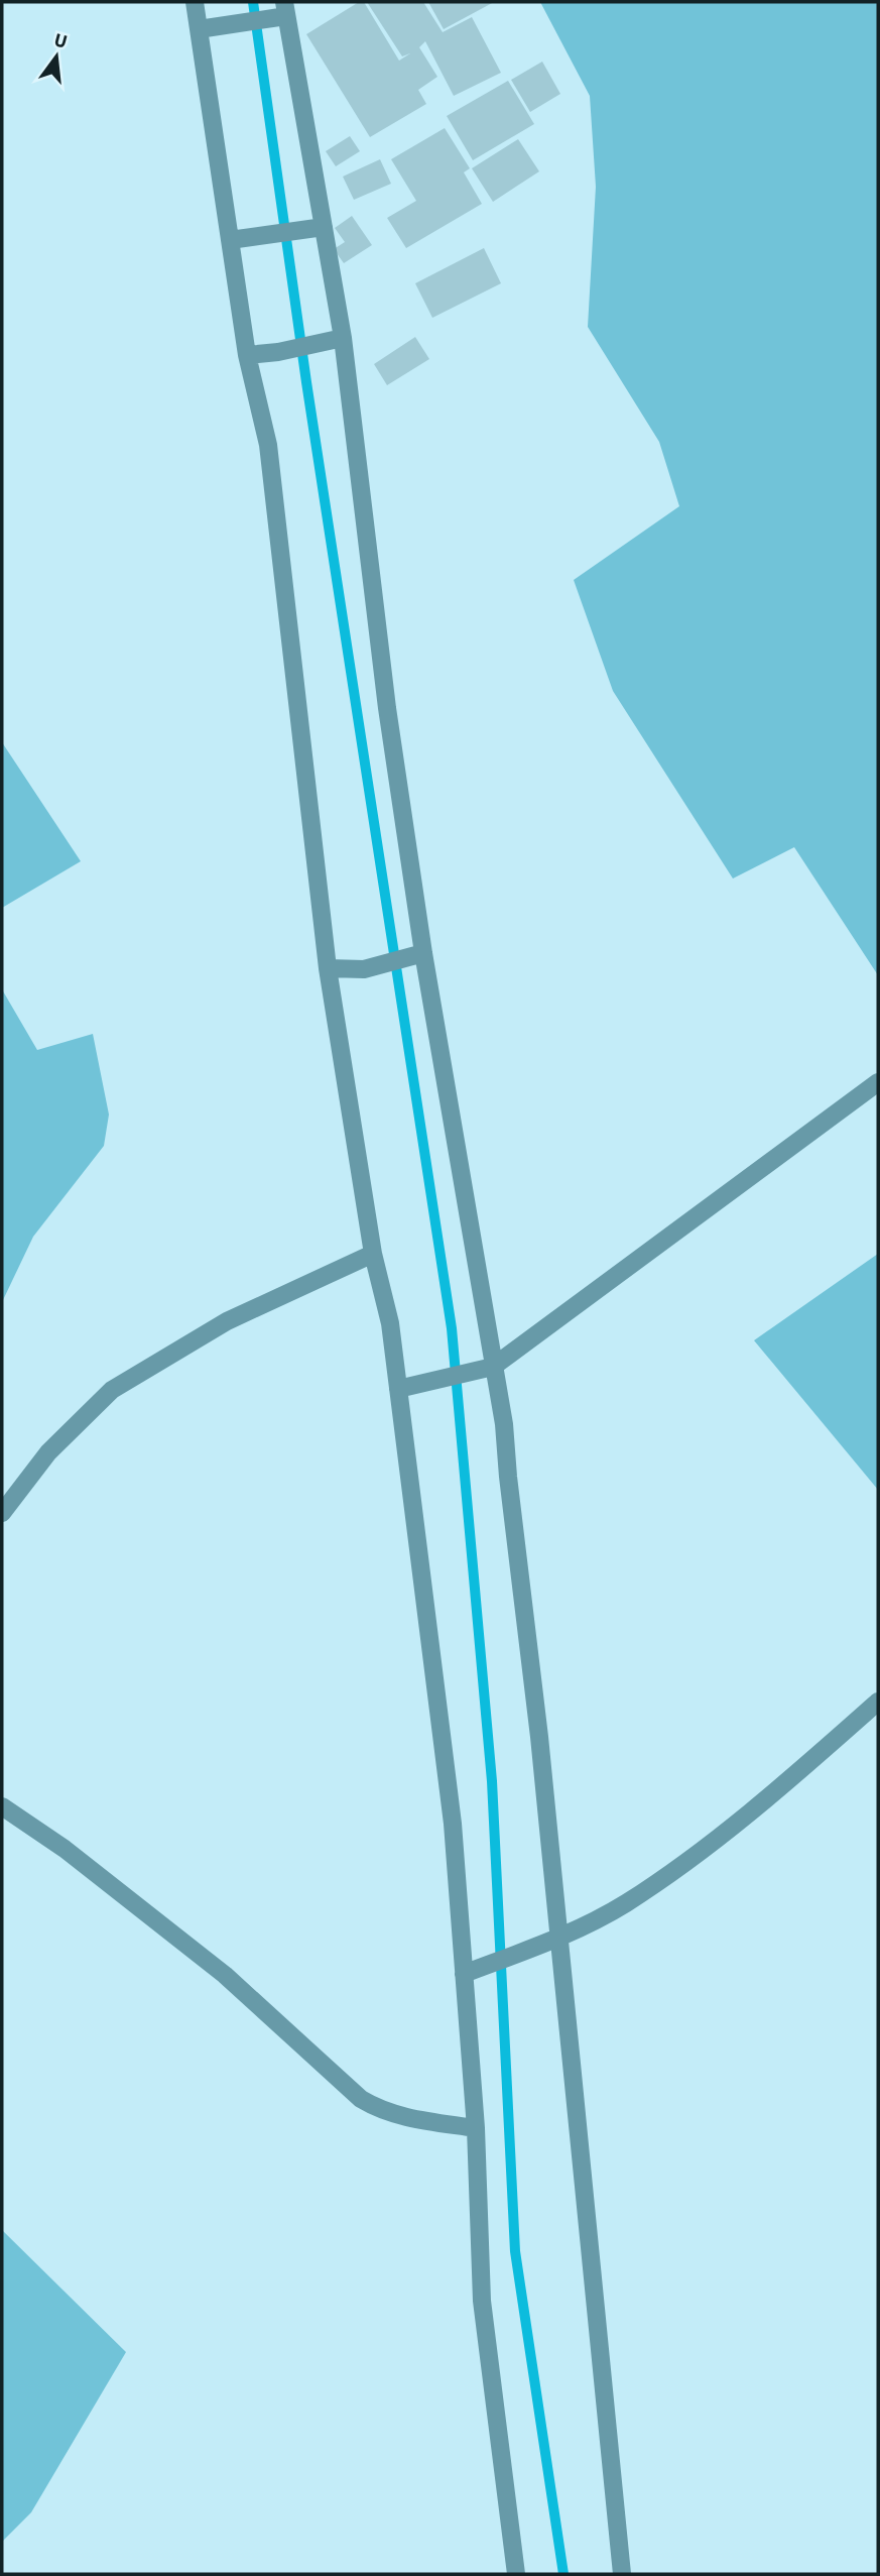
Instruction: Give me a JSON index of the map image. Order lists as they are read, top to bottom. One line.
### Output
{"north":"top"}
